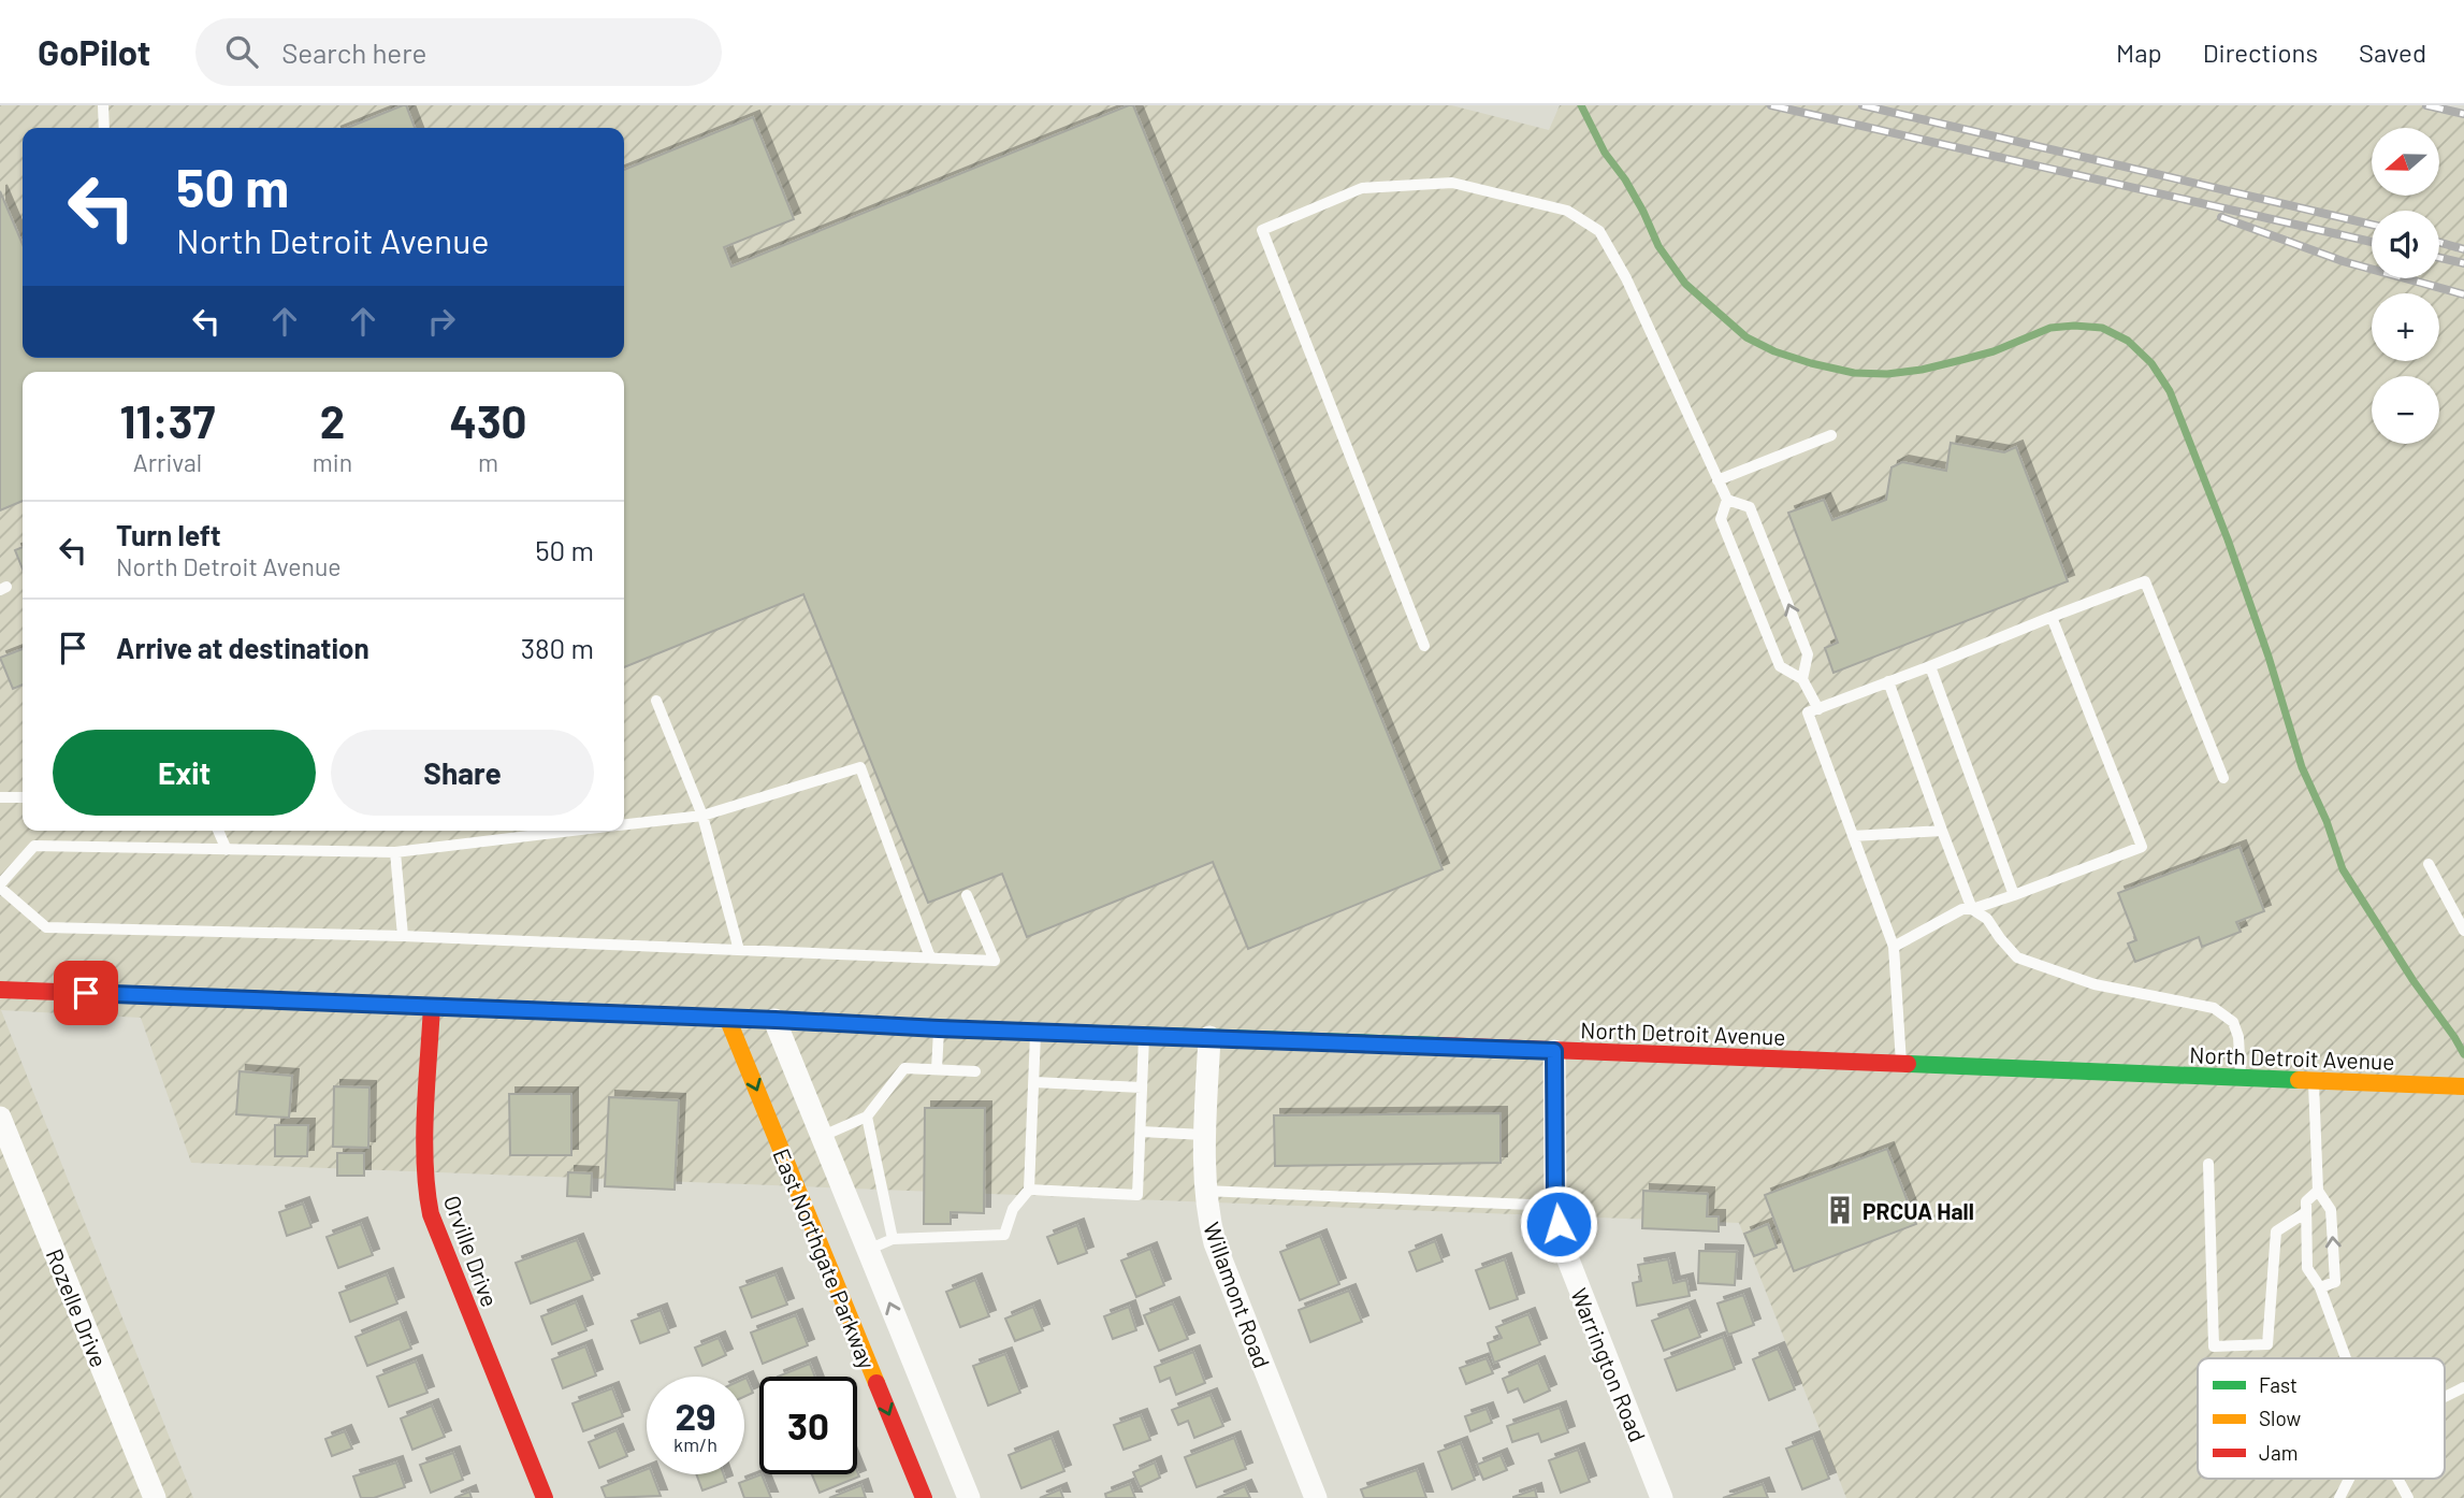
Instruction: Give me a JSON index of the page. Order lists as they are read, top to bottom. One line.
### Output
{"streets":{"main road":["North Detroit Avenue","Orville Drive","East Northgate Parkway"],"street":["Willamont Road","Rozelle Drive","Warrington Road"]},"crossings":[["North Detroit Avenue","Orville Drive"],["North Detroit Avenue","East Northgate Parkway"],["North Detroit Avenue","Willamont Road"],["North Detroit Avenue","Warrington Road"]],"places":{"building":["PRCUA Hall"]},"legend":["Fast","Slow","Jam"],"north":"left","page":{"header":"GoPilot","search":"Search here","nav":["Map","Directions","Saved"],"map_buttons":["+","−"],"turn":["50 m","North Detroit Avenue"],"eta":["11:37","Arrival","2","min","430","m"],"list":[{"name":"Turn left","note":"North Detroit Avenue","value":"50 m"},{"name":"Arrive at destination","value":"380 m"}],"buttons":["Exit","Share"],"speed":"29 km/h","limit":"30"}}
